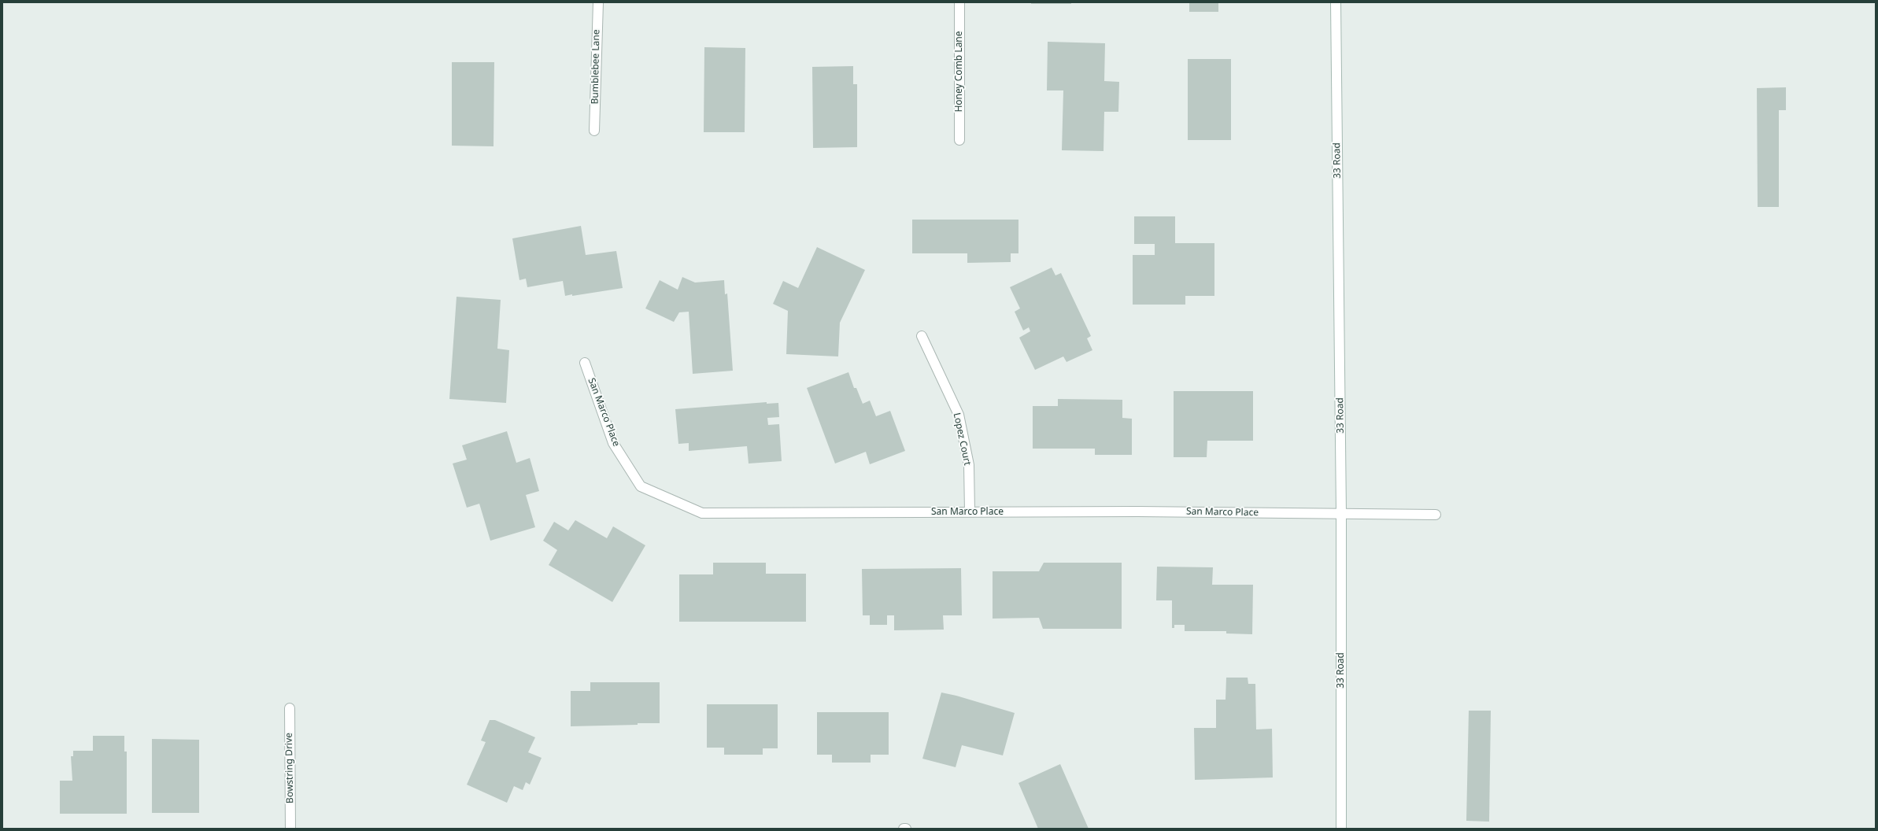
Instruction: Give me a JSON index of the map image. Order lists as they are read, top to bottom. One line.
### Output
{"streets":{"street":["Bumblebee Lane","Honey Comb Lane","33 Road","San Marco Place","Lopez Court","Bowstring Drive"]},"crossings":[["33 Road","San Marco Place"],["San Marco Place","Lopez Court"]]}
